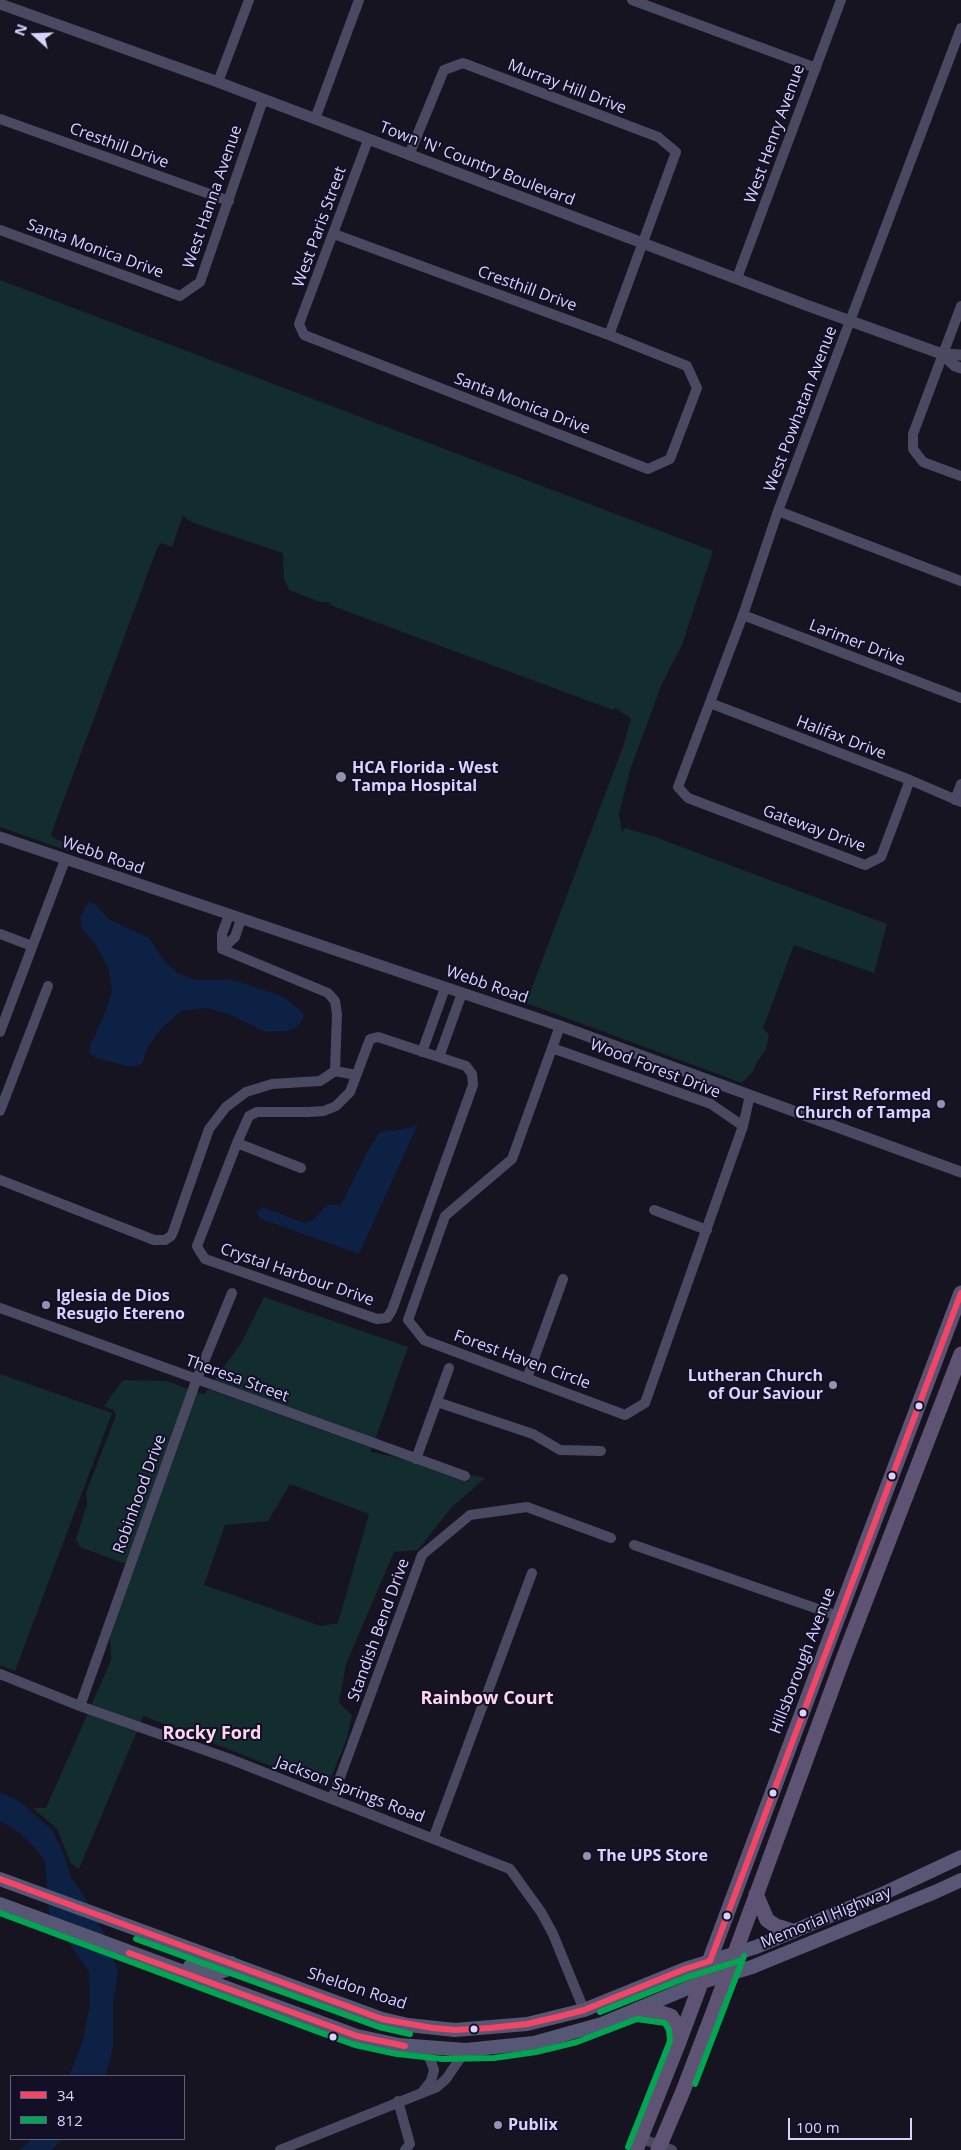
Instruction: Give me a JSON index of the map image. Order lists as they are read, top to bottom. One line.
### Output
{"streets":{"main road":["Hillsborough Avenue","Memorial Highway","Sheldon Road"],"street":["Murray Hill Drive","West Henry Avenue","Cresthill Drive","Town 'N' Country Boulevard","West Hanna Avenue","West Paris Street","Santa Monica Drive","West Powhatan Avenue","Larimer Drive","Halifax Drive","Gateway Drive","Webb Road","Wood Forest Drive","Crystal Harbour Drive","Forest Haven Circle","Theresa Street","Robinhood Drive","Standish Bend Drive","Jackson Springs Road"]},"crossings":[["Murray Hill Drive","Town 'N' Country Boulevard"],["West Henry Avenue","Town 'N' Country Boulevard"],["Cresthill Drive","West Hanna Avenue"],["Cresthill Drive","West Paris Street"],["Cresthill Drive","Santa Monica Drive"],["Town 'N' Country Boulevard","West Hanna Avenue"],["Town 'N' Country Boulevard","West Paris Street"],["Town 'N' Country Boulevard","West Powhatan Avenue"],["West Hanna Avenue","Santa Monica Drive"],["West Paris Street","Santa Monica Drive"],["West Powhatan Avenue","Larimer Drive"],["West Powhatan Avenue","Halifax Drive"],["West Powhatan Avenue","Gateway Drive"],["Halifax Drive","Gateway Drive"],["Webb Road","Forest Haven Circle"],["Wood Forest Drive","Forest Haven Circle"],["Theresa Street","Robinhood Drive"],["Robinhood Drive","Jackson Springs Road"],["Standish Bend Drive","Jackson Springs Road"],["Hillsborough Avenue","Memorial Highway"],["Hillsborough Avenue","Sheldon Road"],["Jackson Springs Road","Sheldon Road"],["Memorial Highway","Sheldon Road"]],"districts":["Rainbow Court","Rocky Ford"],"places":["HCA Florida - West Tampa Hospital","First Reformed Church of Tampa","Iglesia de Dios Resugio Etereno","Lutheran Church of Our Saviour","The UPS Store","Publix"],"lines":["transit line 34","transit line 812"],"legend":["34","812"],"scale_bar":"100 m","north":"left"}
